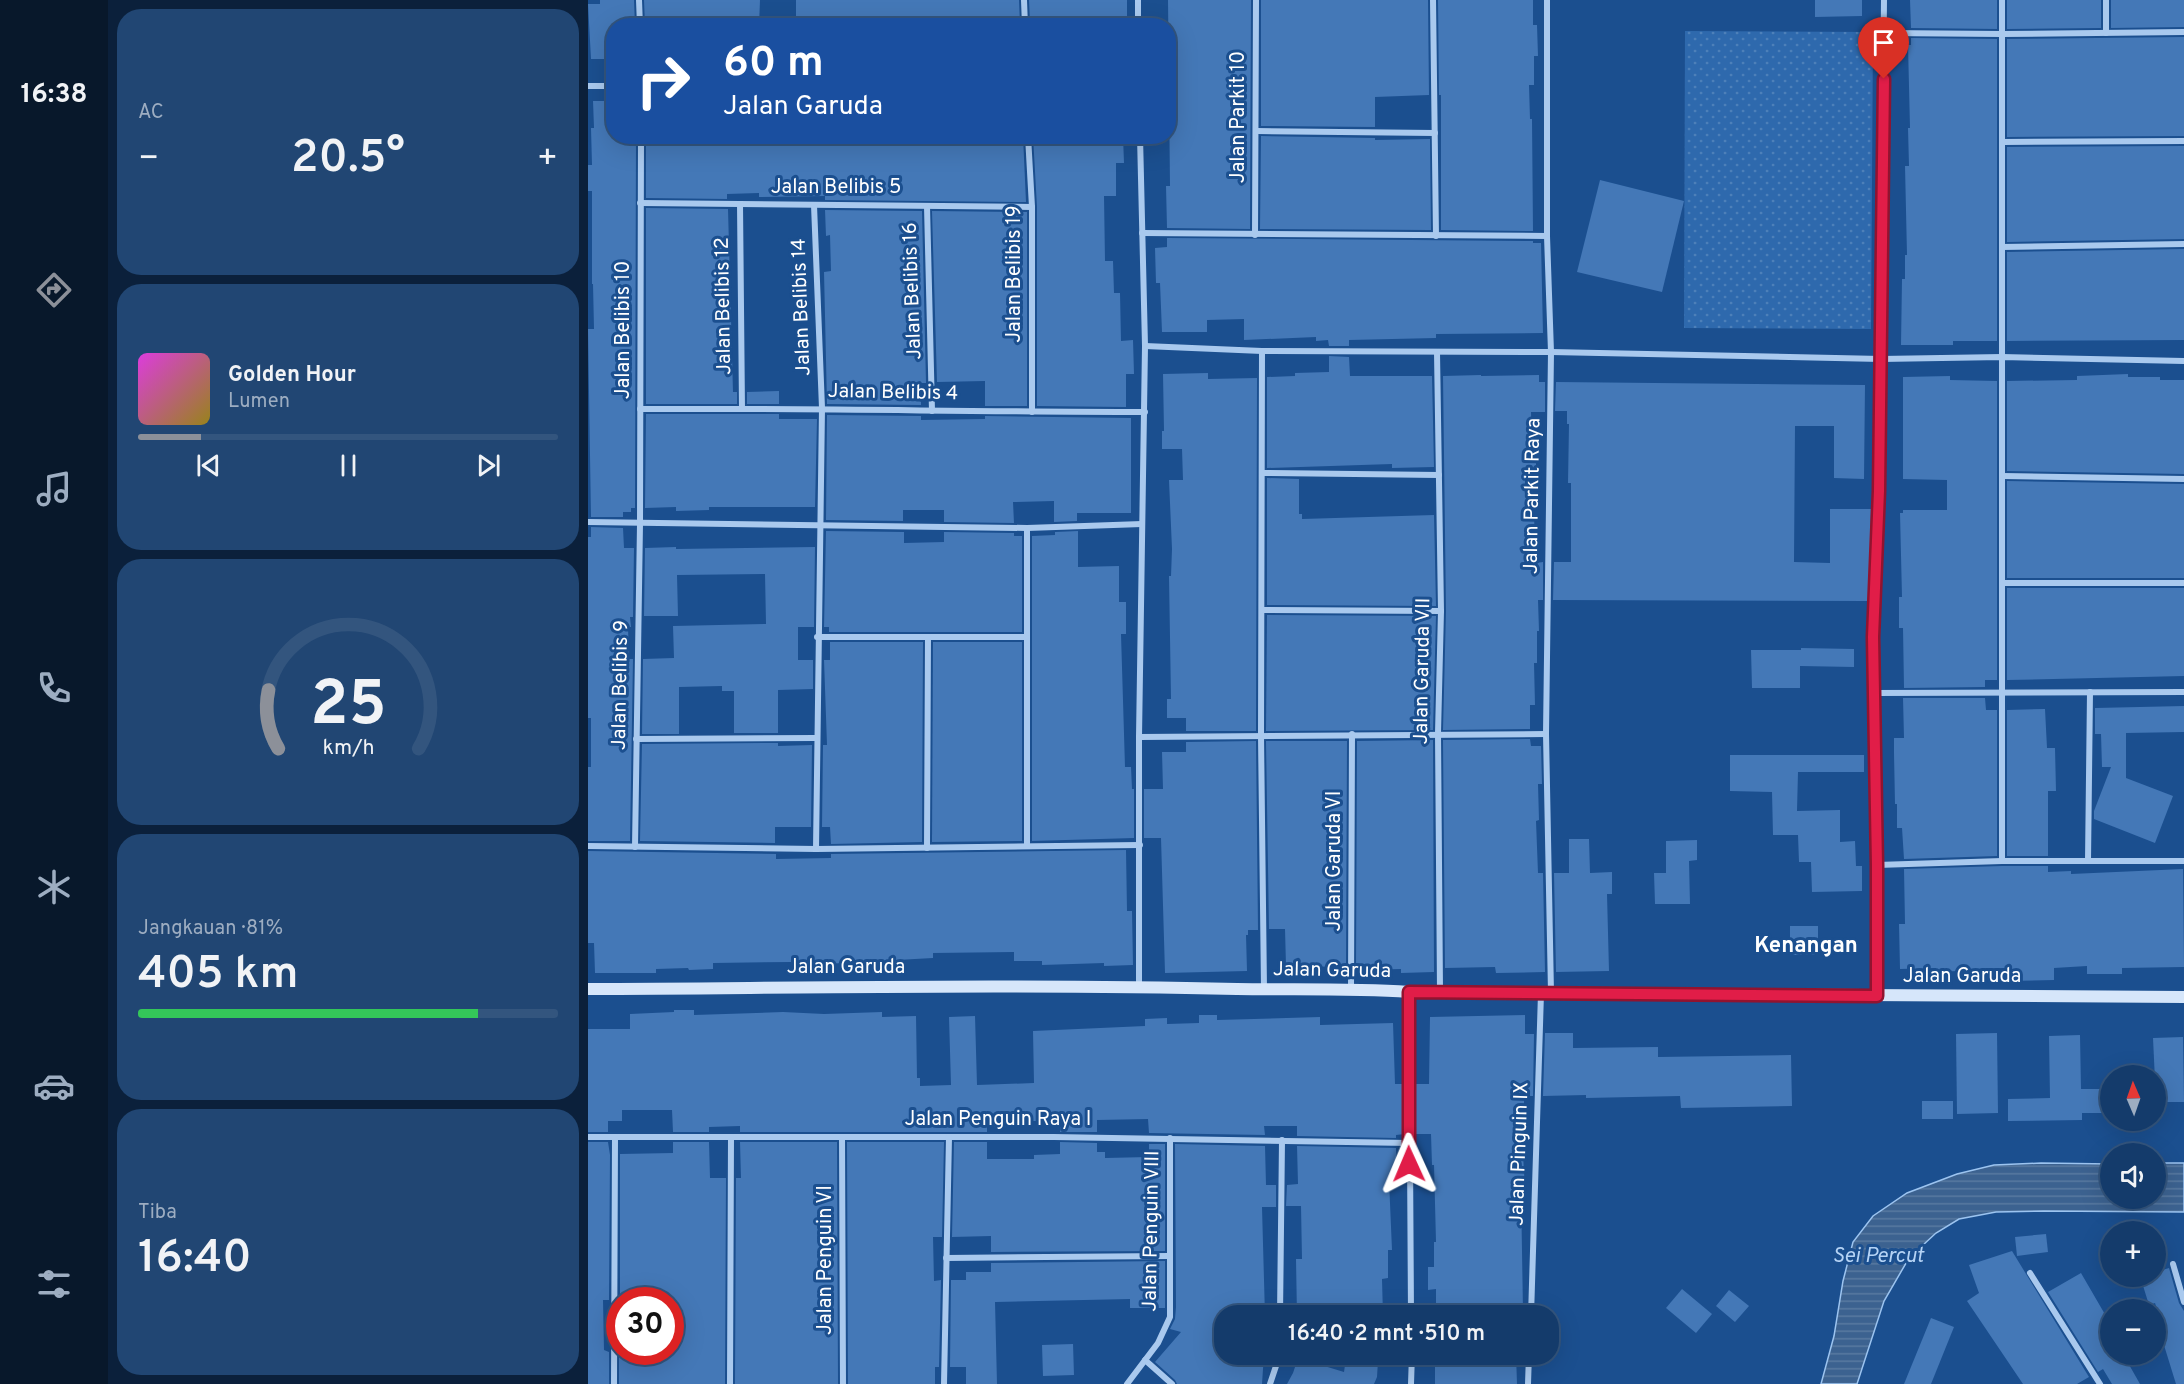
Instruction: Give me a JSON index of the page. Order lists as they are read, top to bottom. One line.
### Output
{"streets":{"street":["Jalan Parkit 10","Jalan Belibis 5","Jalan Belibis 19","Jalan Belibis 16","Jalan Belibis 12","Jalan Belibis 14","Jalan Belibis 10","Jalan Belibis 4","Jalan Parkit Raya","Jalan Garuda VII","Jalan Belibis 9","Jalan Garuda VI","Jalan Garuda","Jalan Penguin Raya I","Jalan Pinguin IX","Jalan Penguin VIII","Jalan Penguin VI"]},"crossings":[["Jalan Belibis 5","Jalan Belibis 19"],["Jalan Belibis 5","Jalan Belibis 16"],["Jalan Belibis 5","Jalan Belibis 12"],["Jalan Belibis 5","Jalan Belibis 14"],["Jalan Belibis 5","Jalan Belibis 10"],["Jalan Belibis 19","Jalan Belibis 4"],["Jalan Belibis 16","Jalan Belibis 4"],["Jalan Belibis 12","Jalan Belibis 4"],["Jalan Belibis 14","Jalan Belibis 4"],["Jalan Belibis 10","Jalan Belibis 4"],["Jalan Belibis 10","Jalan Belibis 9"],["Jalan Parkit Raya","Jalan Garuda"],["Jalan Parkit Raya","Jalan Pinguin IX"],["Jalan Garuda VII","Jalan Garuda"],["Jalan Garuda VI","Jalan Garuda"],["Jalan Garuda","Jalan Pinguin IX"],["Jalan Penguin Raya I","Jalan Penguin VIII"],["Jalan Penguin Raya I","Jalan Penguin VI"]],"districts":["Kenangan"],"water":["Sei Percut"],"north":"top","page":{"tabs":"16:38","tile":["AC",["Jangkauan · 81%","405 km"],["Tiba","16:40"]],"turn":["60 m","Jalan Garuda"],"heat":["−","20.5°","+"],"song":["Golden Hour","Lumen"],"map_buttons":["+","−"],"limit":"30","trip":"16:40 · 2 mnt · 510 m","gauge":["25","km/h"]}}
